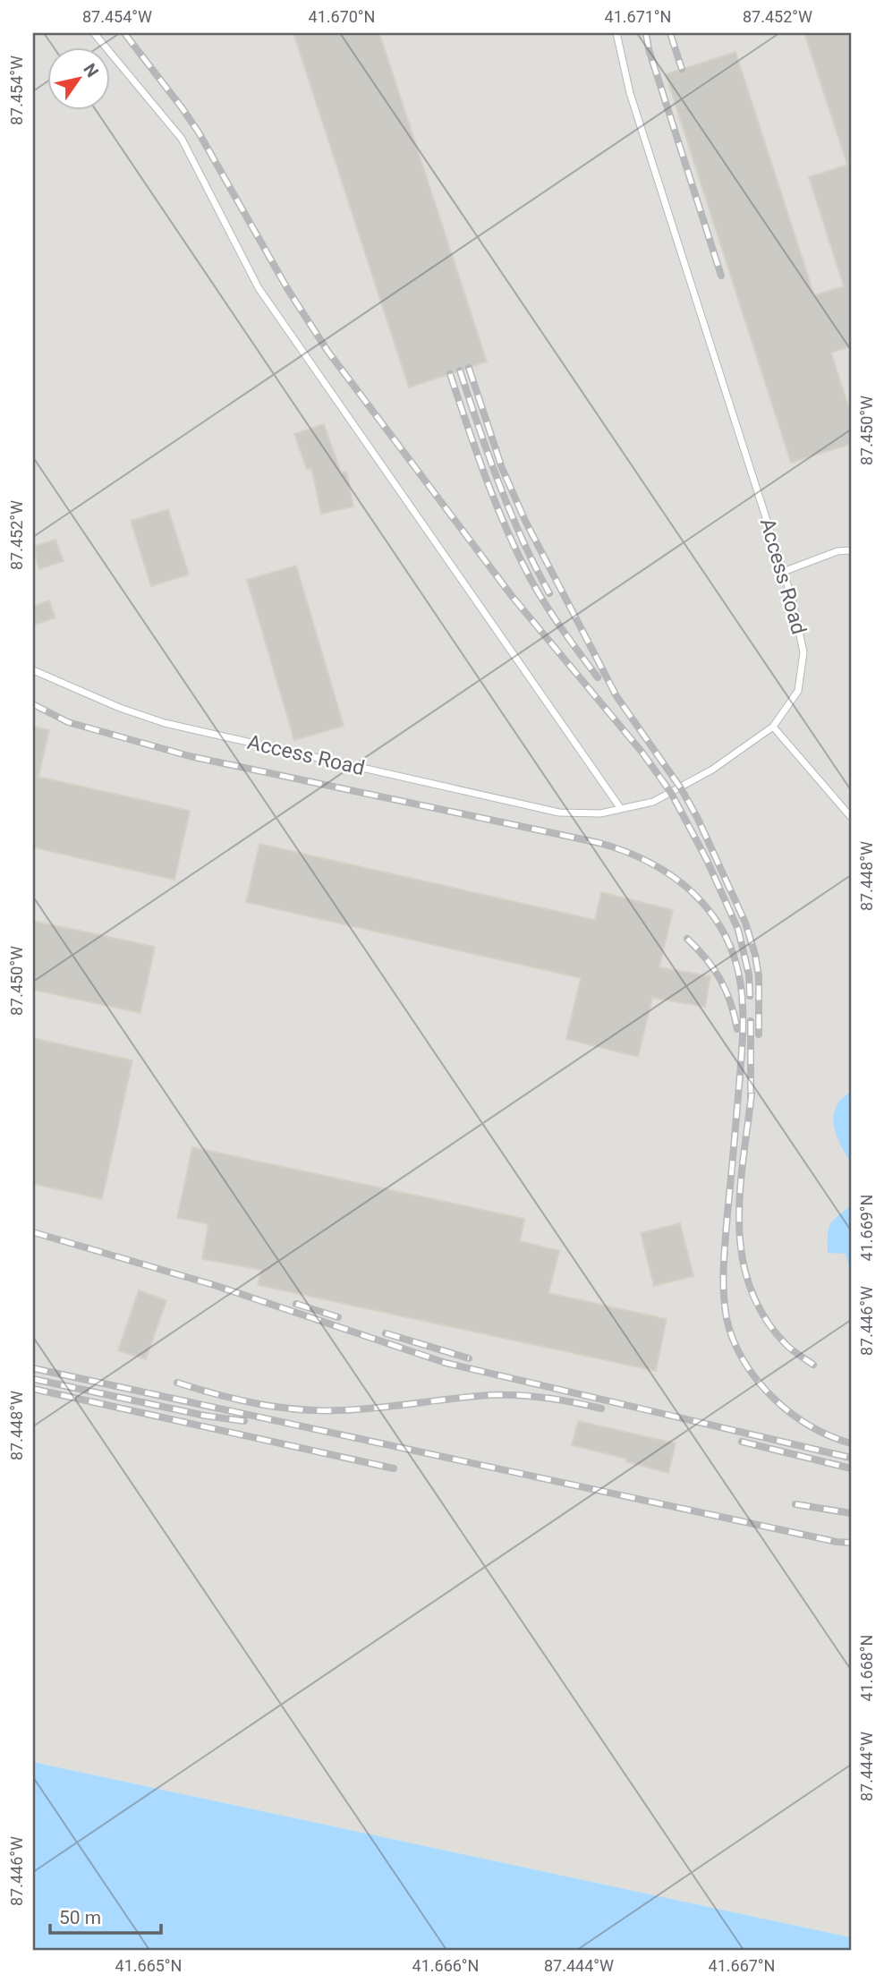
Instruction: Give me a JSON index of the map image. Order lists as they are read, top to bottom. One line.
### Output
{"streets":{"lane":["Access Road"]},"scale_bar":"50 m","north":"top right","coordinates":["87.454°W","41.670°N","41.671°N","87.452°W","87.450°W","87.448°W","41.669°N","87.446°W","41.668°N","87.444°W","41.665°N","41.666°N","41.667°N"]}
